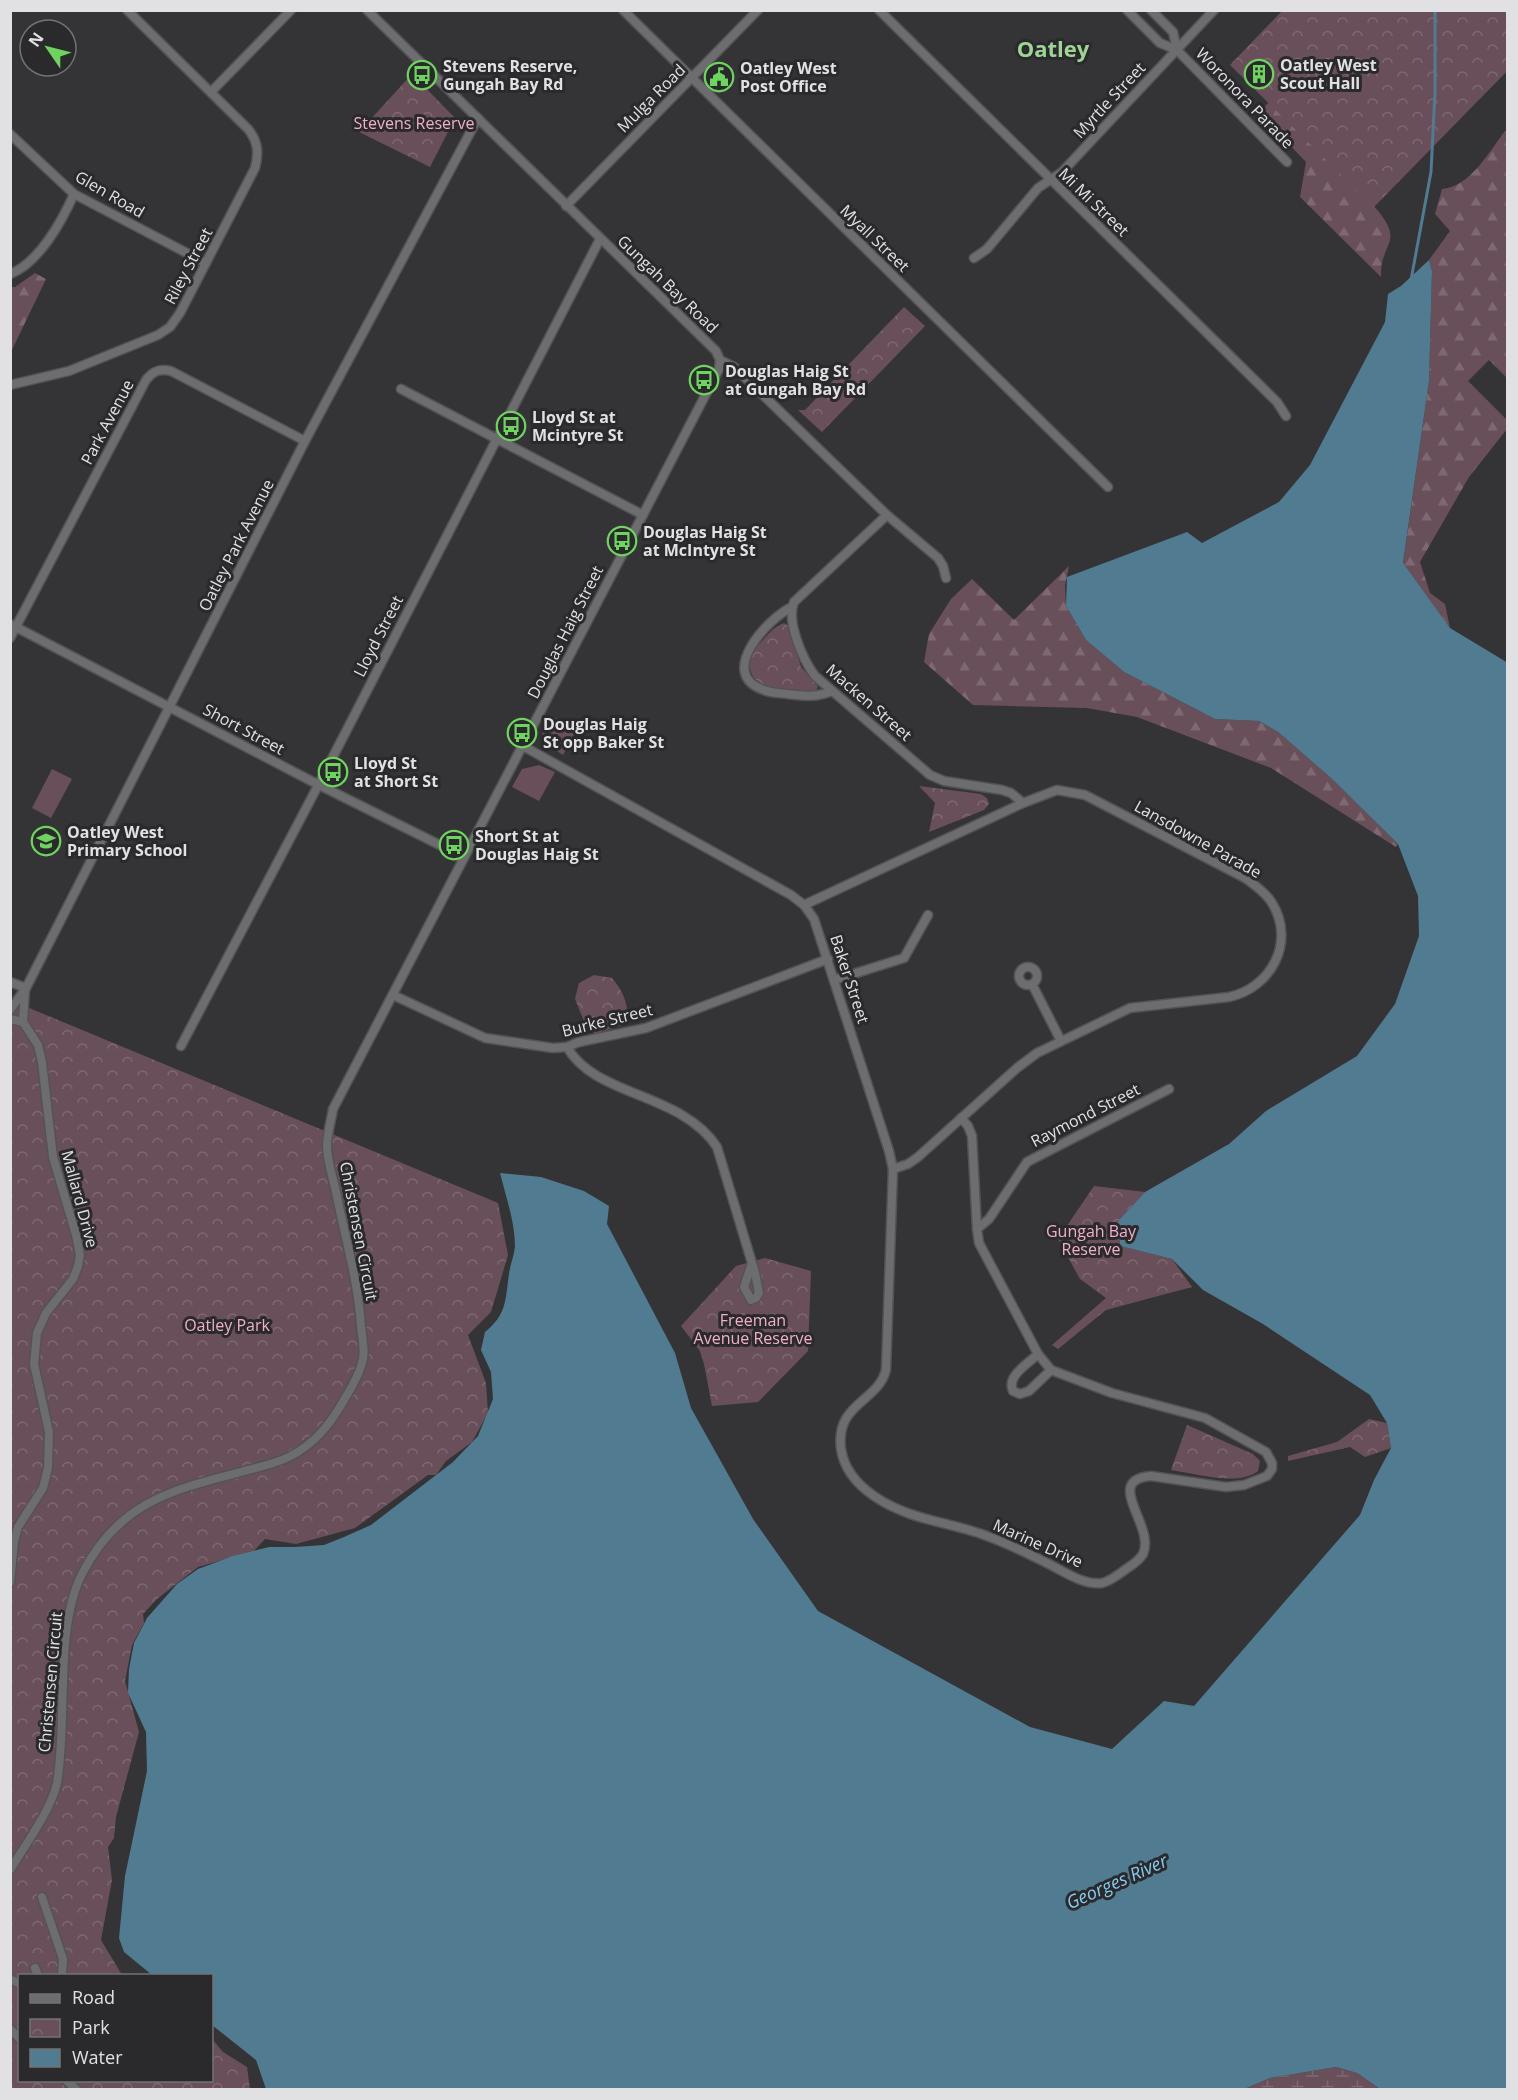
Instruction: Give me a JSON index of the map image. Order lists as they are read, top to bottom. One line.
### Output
{"streets":{"street":["Mulga Road","Woronora Parade","Myrtle Street","Glen Road","Mi Mi Street","Myall Street","Riley Street","Gungah Bay Road","Park Avenue","Oatley Park Avenue","Douglas Haig Street","Lloyd Street","Macken Street","Short Street","Lansdowne Parade","Baker Street","Burke Street","Raymond Street","Mallard Drive","Christensen Circuit","Marine Drive"]},"crossings":[["Mulga Road","Myall Street"],["Mulga Road","Gungah Bay Road"],["Woronora Parade","Myrtle Street"],["Myrtle Street","Mi Mi Street"],["Glen Road","Riley Street"],["Gungah Bay Road","Oatley Park Avenue"],["Gungah Bay Road","Douglas Haig Street"],["Gungah Bay Road","Lloyd Street"],["Park Avenue","Oatley Park Avenue"],["Park Avenue","Short Street"],["Oatley Park Avenue","Short Street"],["Douglas Haig Street","Short Street"],["Douglas Haig Street","Baker Street"],["Douglas Haig Street","Burke Street"],["Douglas Haig Street","Christensen Circuit"],["Lloyd Street","Short Street"],["Macken Street","Lansdowne Parade"],["Lansdowne Parade","Baker Street"],["Lansdowne Parade","Marine Drive"],["Baker Street","Burke Street"],["Baker Street","Marine Drive"],["Raymond Street","Marine Drive"]],"districts":["Oatley"],"water":["Georges River"],"parks":["Stevens Reserve","Gungah Bay Reserve","Freeman Avenue Reserve","Oatley Park"],"places":{"building":["Oatley West Scout Hall"],"bus stop":["Stevens Reserve, Gungah Bay Rd","Douglas Haig St at Gungah Bay Rd","Lloyd St at Mcintyre St","Douglas Haig St at McIntyre St","Douglas Haig St opp Baker St","Lloyd St at Short St","Short St at Douglas Haig St"],"public building":["Oatley West Post Office"],"school or university":["Oatley West Primary School"]},"legend":["Road","Park","Water"],"north":"top left"}
